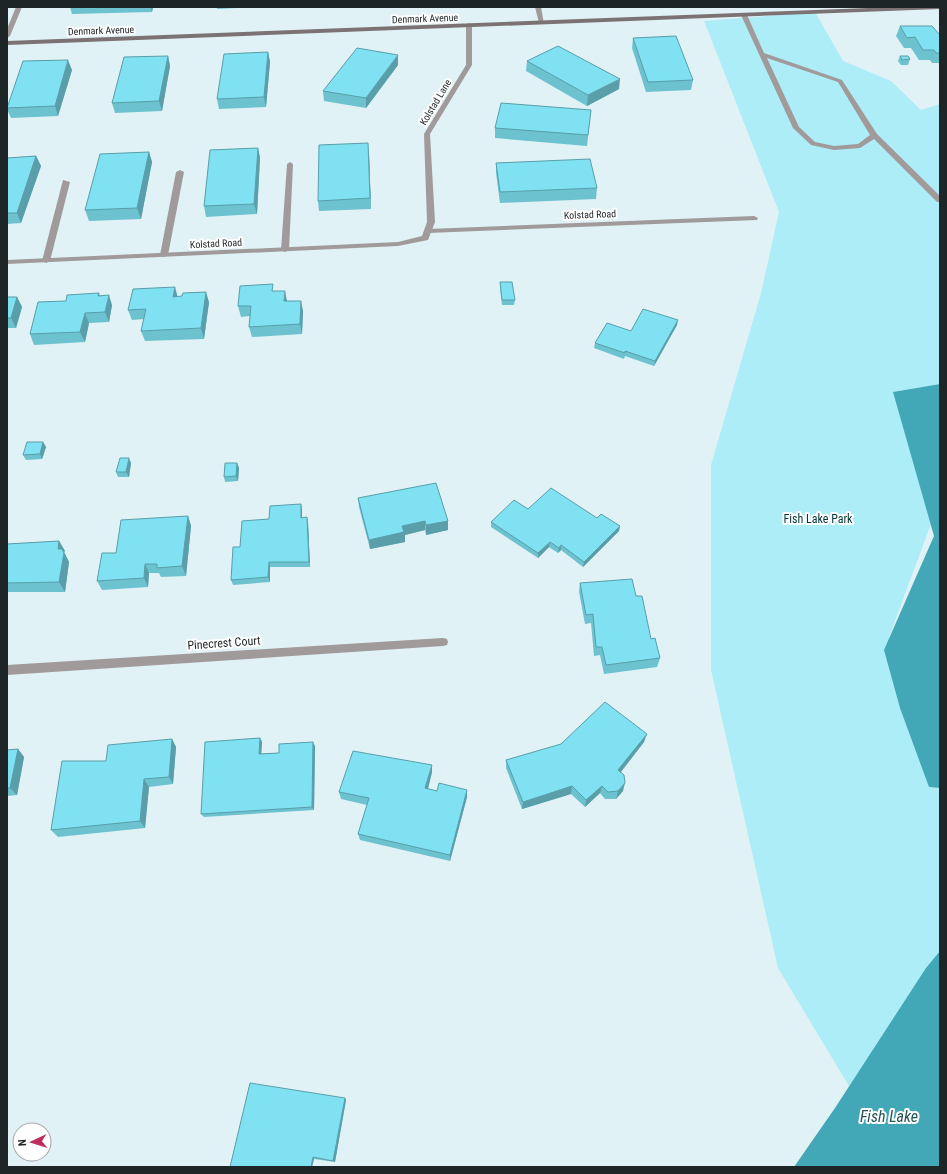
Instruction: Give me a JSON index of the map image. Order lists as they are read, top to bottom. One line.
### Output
{"streets":{"street":["Denmark Avenue","Kolstad Lane","Kolstad Road","Pinecrest Court"]},"crossings":[["Denmark Avenue","Kolstad Lane"],["Kolstad Lane","Kolstad Road"]],"water":["Fish Lake"],"parks":["Fish Lake Park"],"north":"left"}
